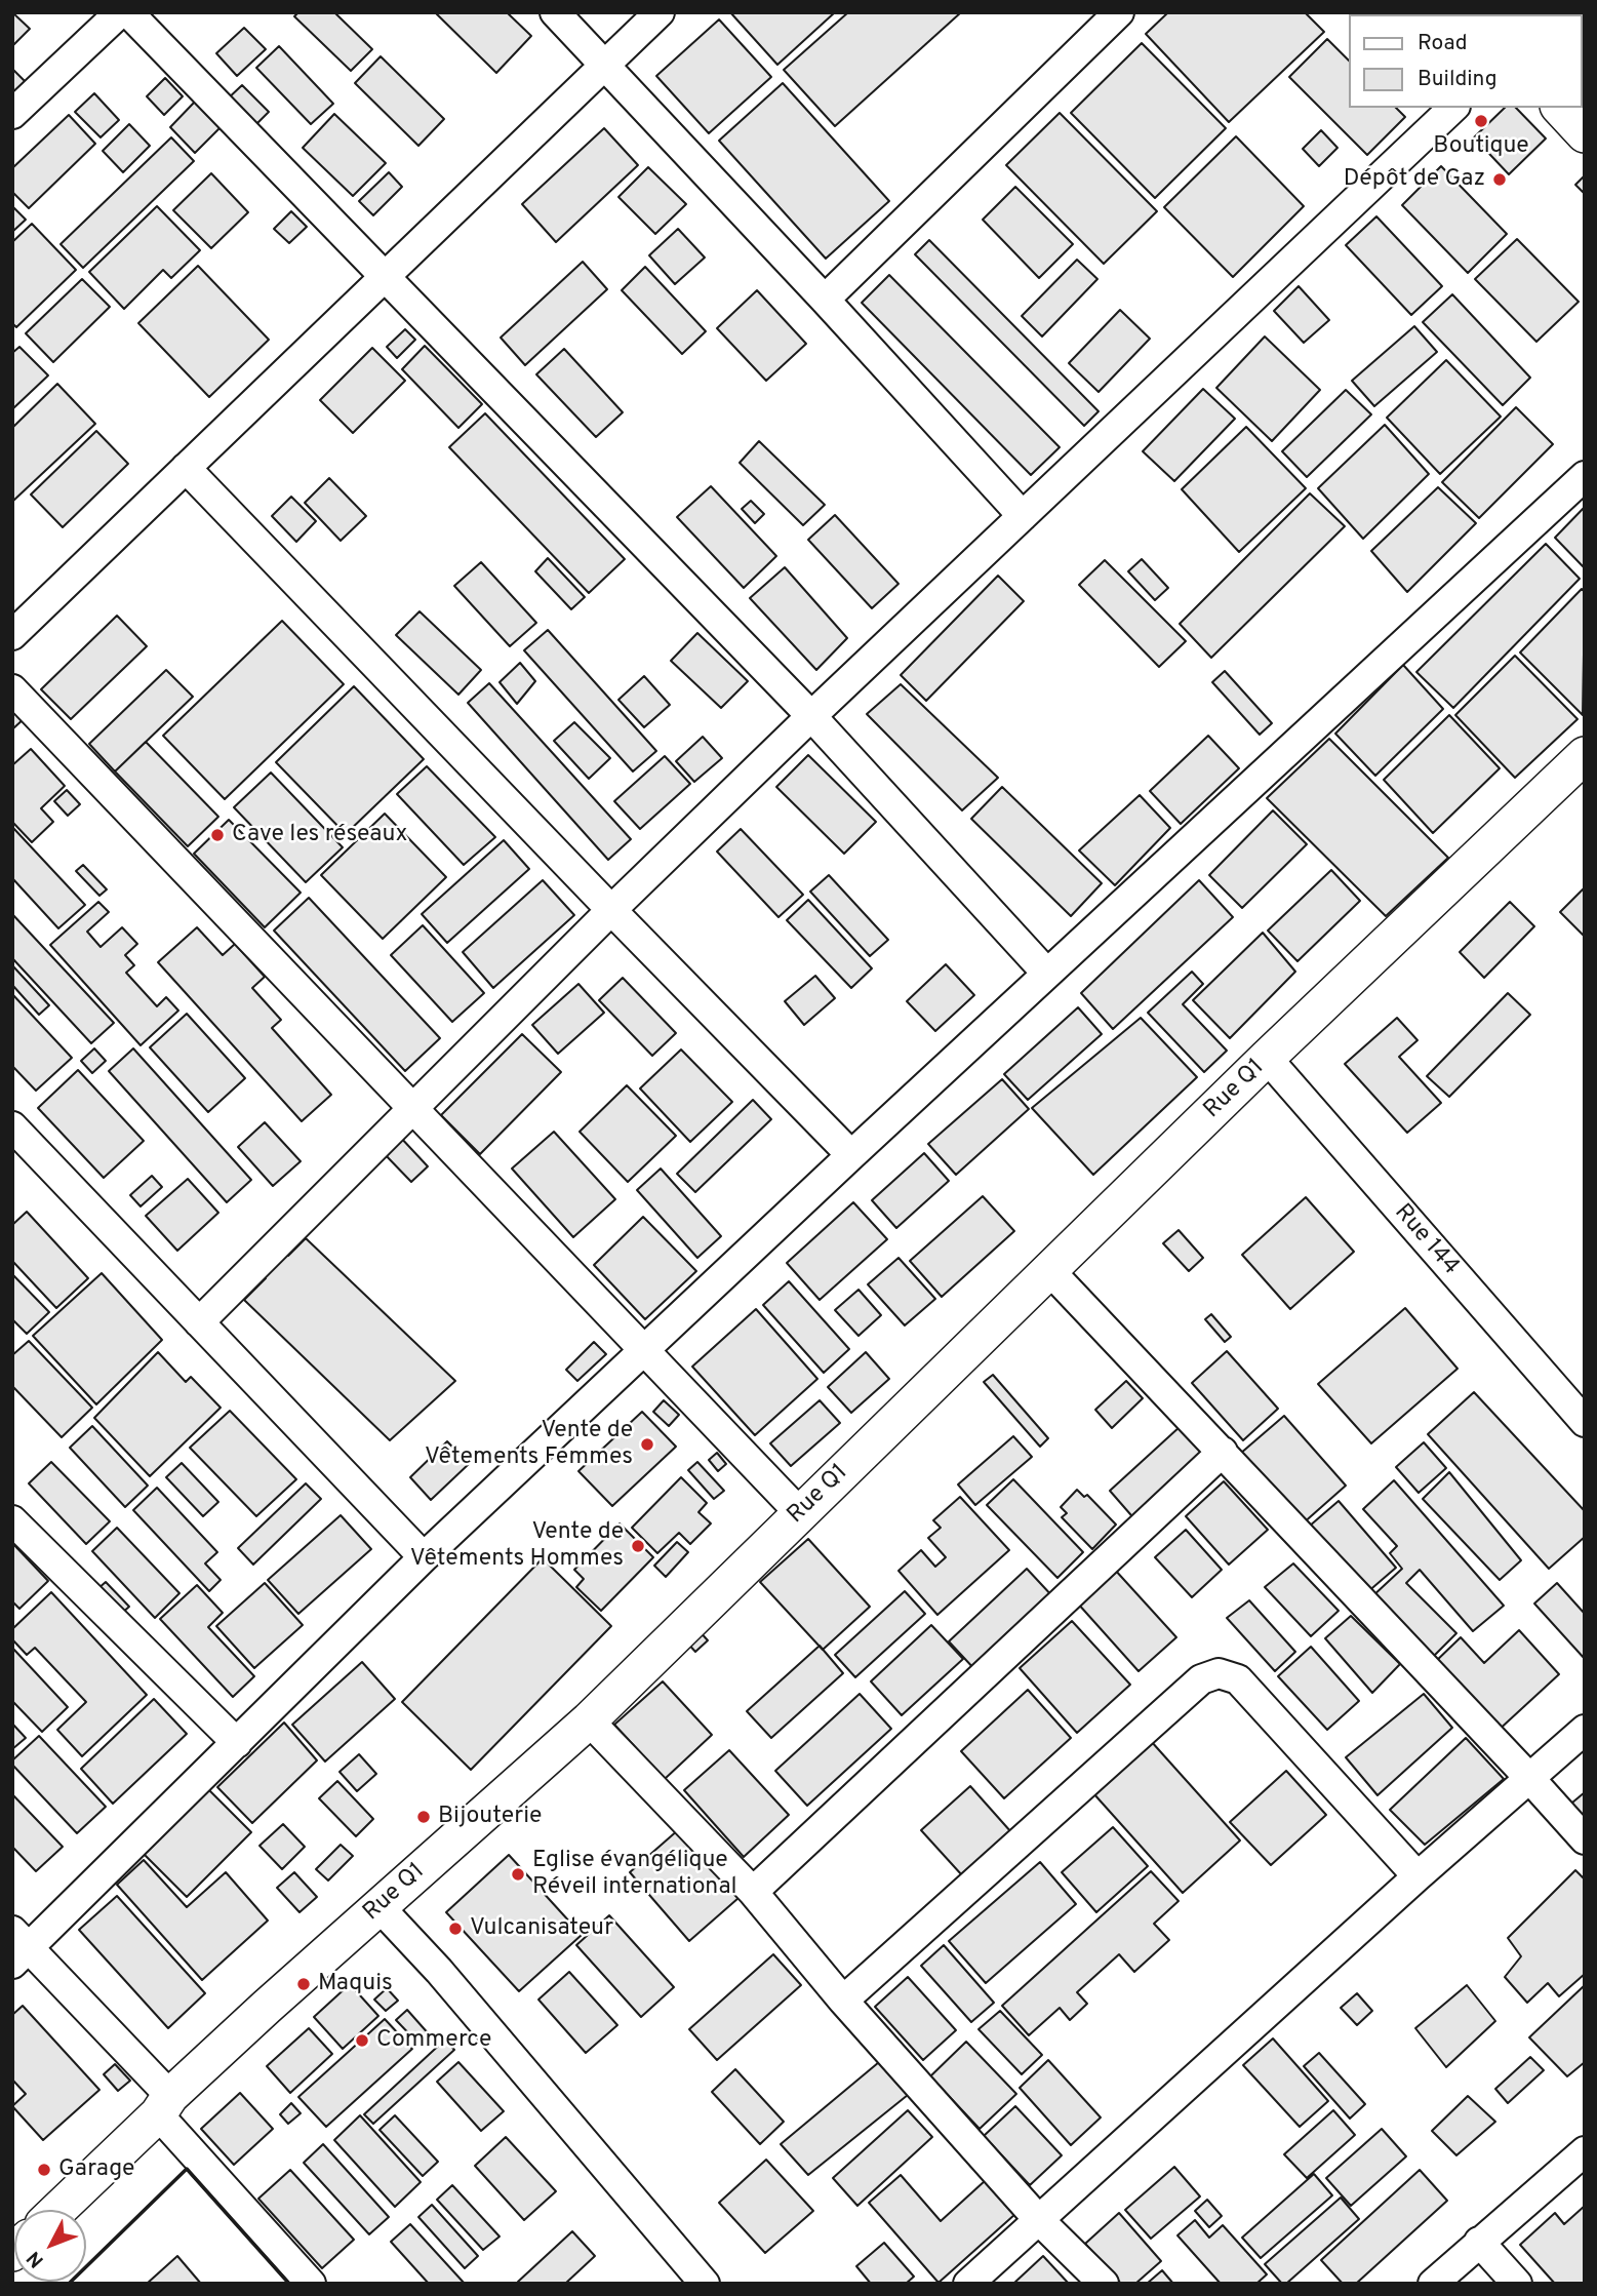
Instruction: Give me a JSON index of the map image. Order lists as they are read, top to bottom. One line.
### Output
{"streets":{"street":["Rue Q1","Rue 144"]},"crossings":[["Rue Q1","Rue 144"]],"places":["Boutique","Dépôt de Gaz","Cave les réseaux","Vente de Vêtements Femmes","Vente de Vêtements Hommes","Bijouterie","Eglise évangélique Réveil international","Vulcanisateur","Maquis","Commerce","Garage"],"legend":["Road","Building"],"north":"bottom left"}
